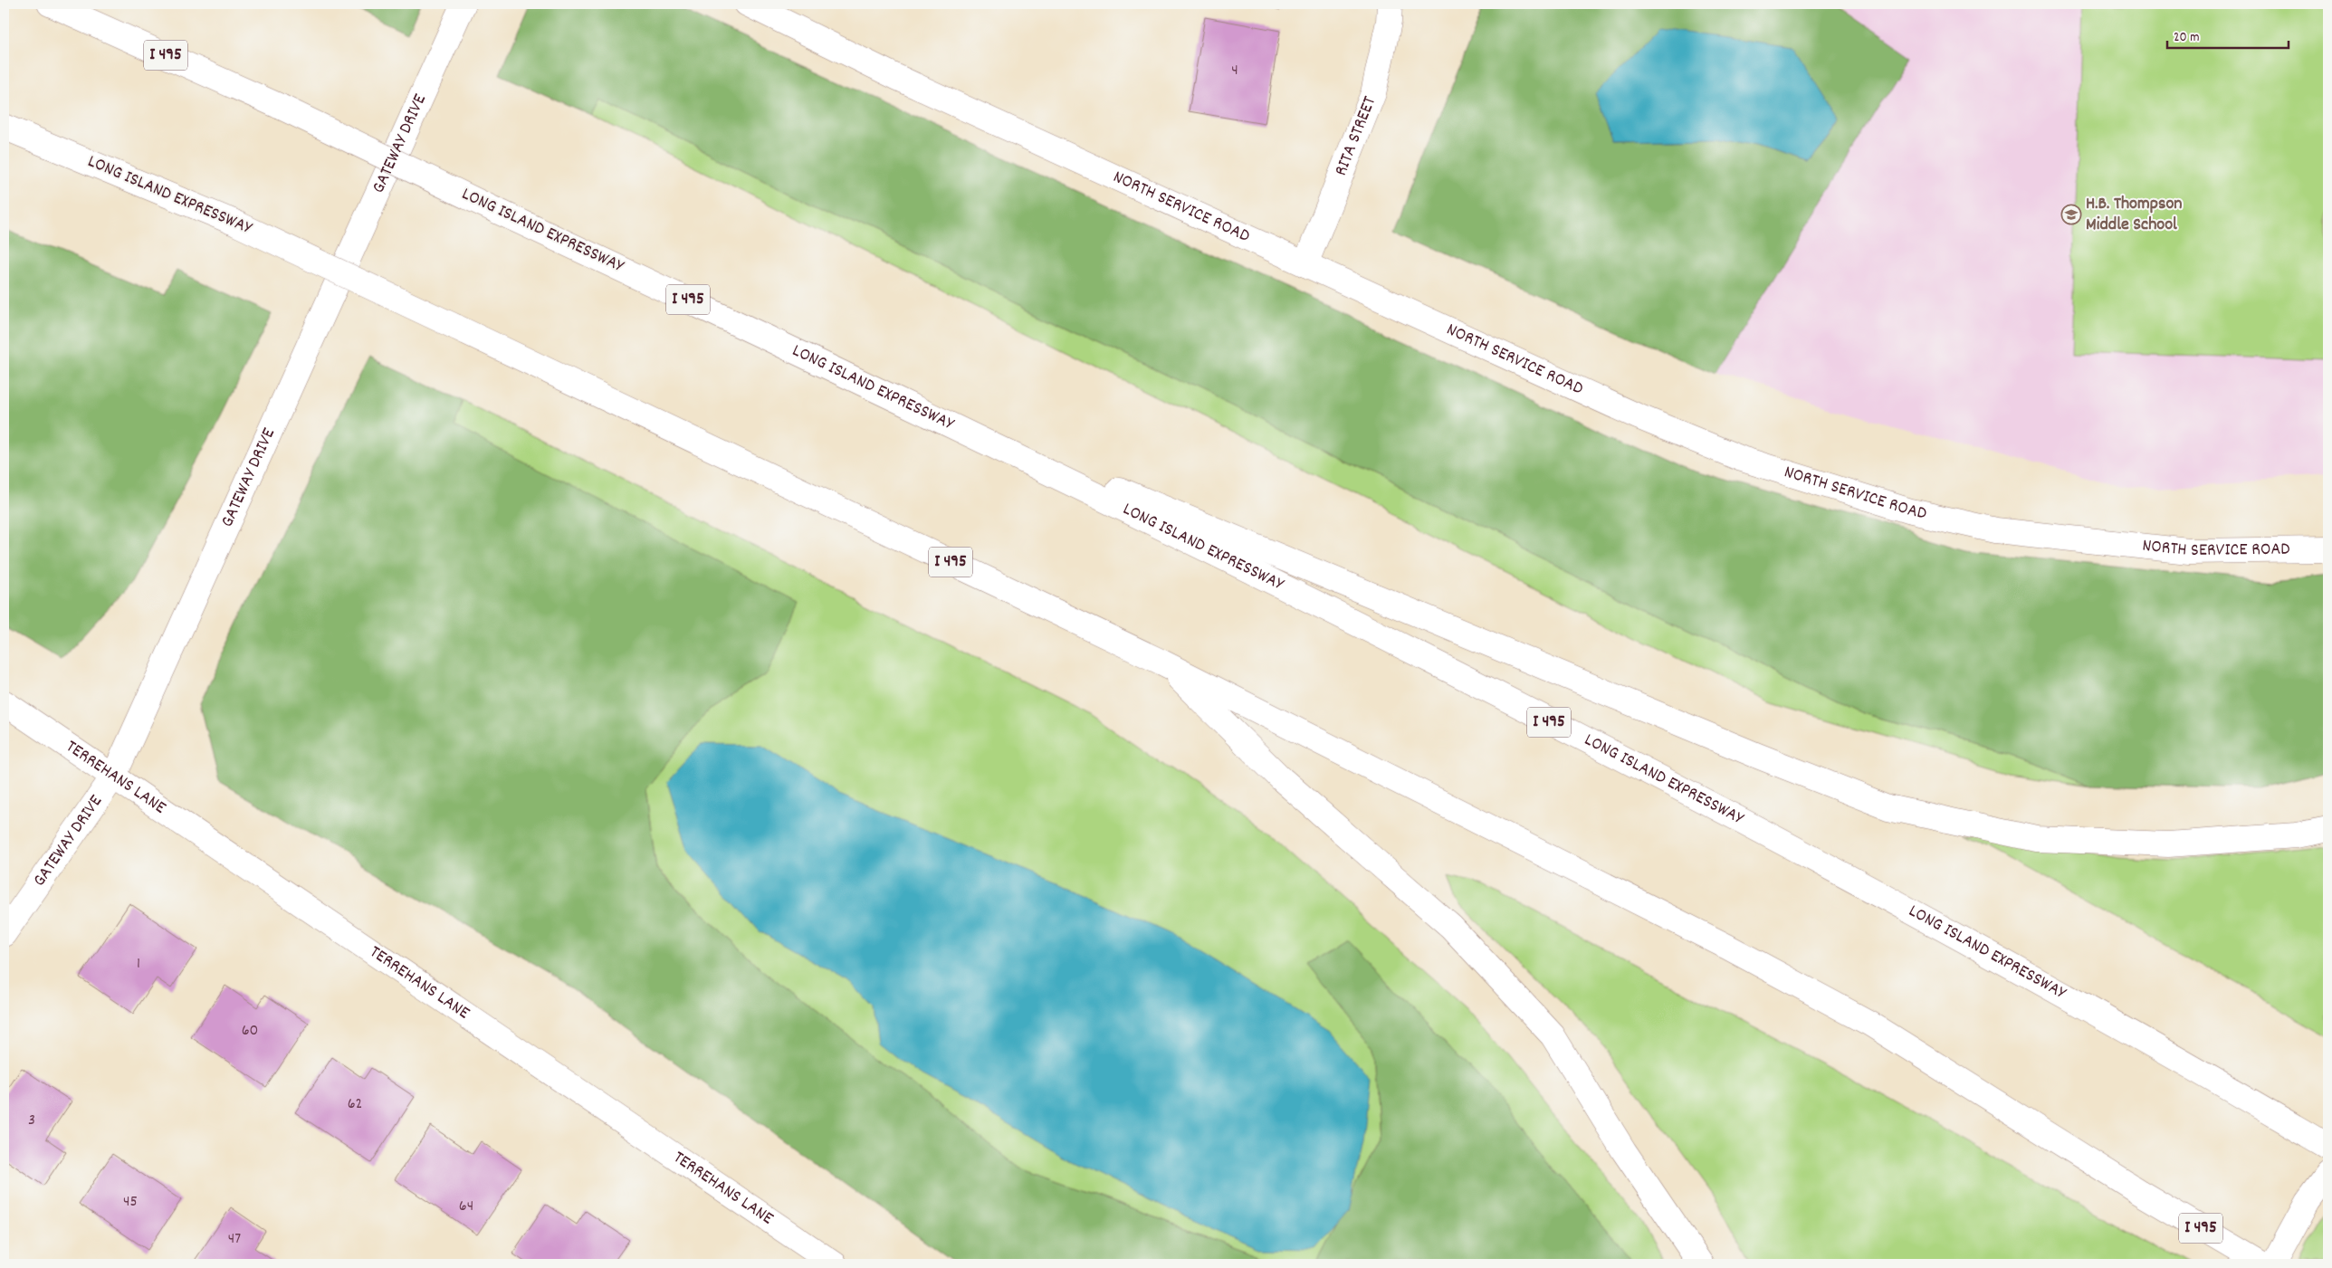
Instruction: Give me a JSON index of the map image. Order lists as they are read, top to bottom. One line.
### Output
{"streets":{"main road":["I 495","RITA STREET","GATEWAY DRIVE","LONG ISLAND EXPRESSWAY","NORTH SERVICE ROAD","TERREHANS LANE"]},"crossings":[["RITA STREET","NORTH SERVICE ROAD"],["GATEWAY DRIVE","TERREHANS LANE"]],"places":{"school or university":["H.B. Thompson Middle School"]},"house_numbers":["4","1","60","62","3","45","64","47"],"scale_bar":"20 m"}
